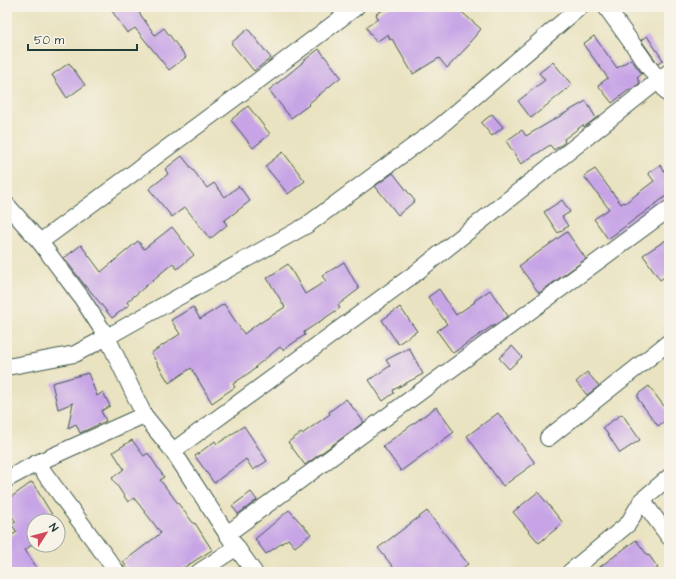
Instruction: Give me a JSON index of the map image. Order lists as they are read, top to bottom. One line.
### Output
{"scale_bar":"50 m","north":"top right"}
